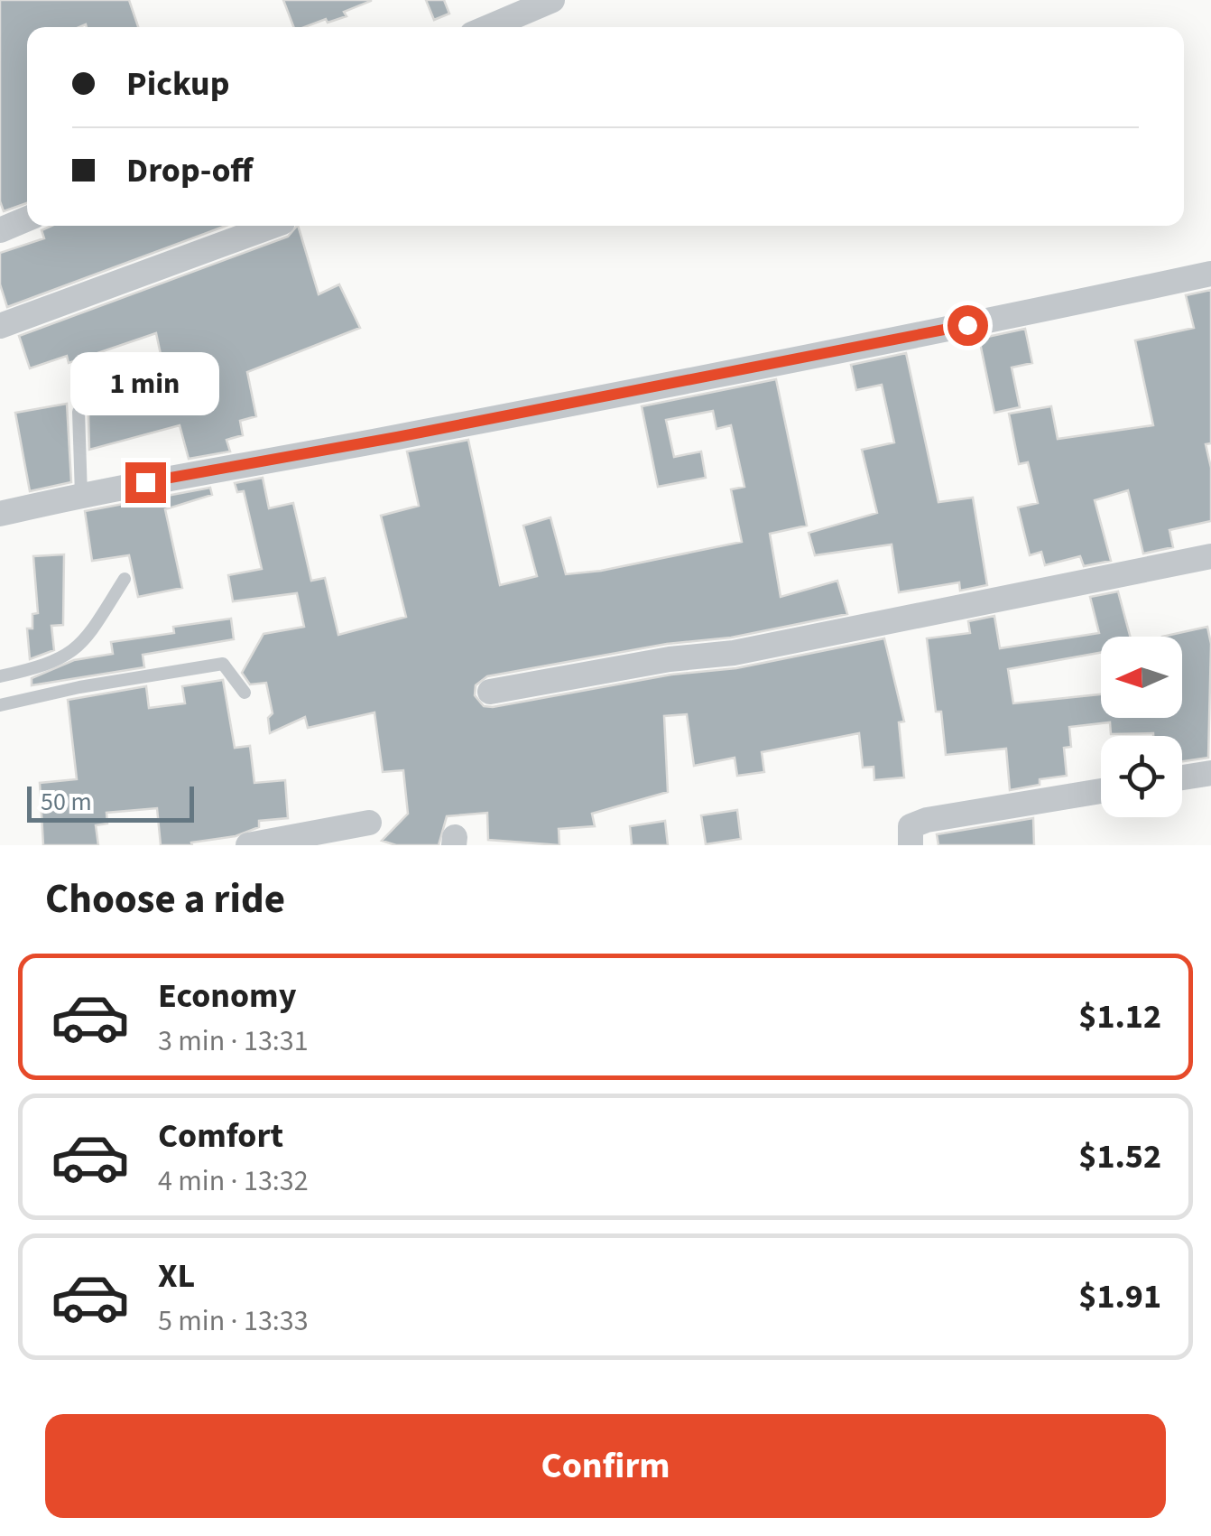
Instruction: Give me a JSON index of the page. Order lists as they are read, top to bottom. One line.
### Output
{"scale_bar":"50 m","north":"left","page":{"banner":["Pickup","Drop-off"],"bubble":"1 min","scale":"50 m","heading":"Choose a ride","list":[{"name":"Economy","note":"3 min · 13:31","value":"$1.12"},{"name":"Comfort","note":"4 min · 13:32","value":"$1.52"},{"name":"XL","note":"5 min · 13:33","value":"$1.91"}],"buttons":"Confirm"}}
